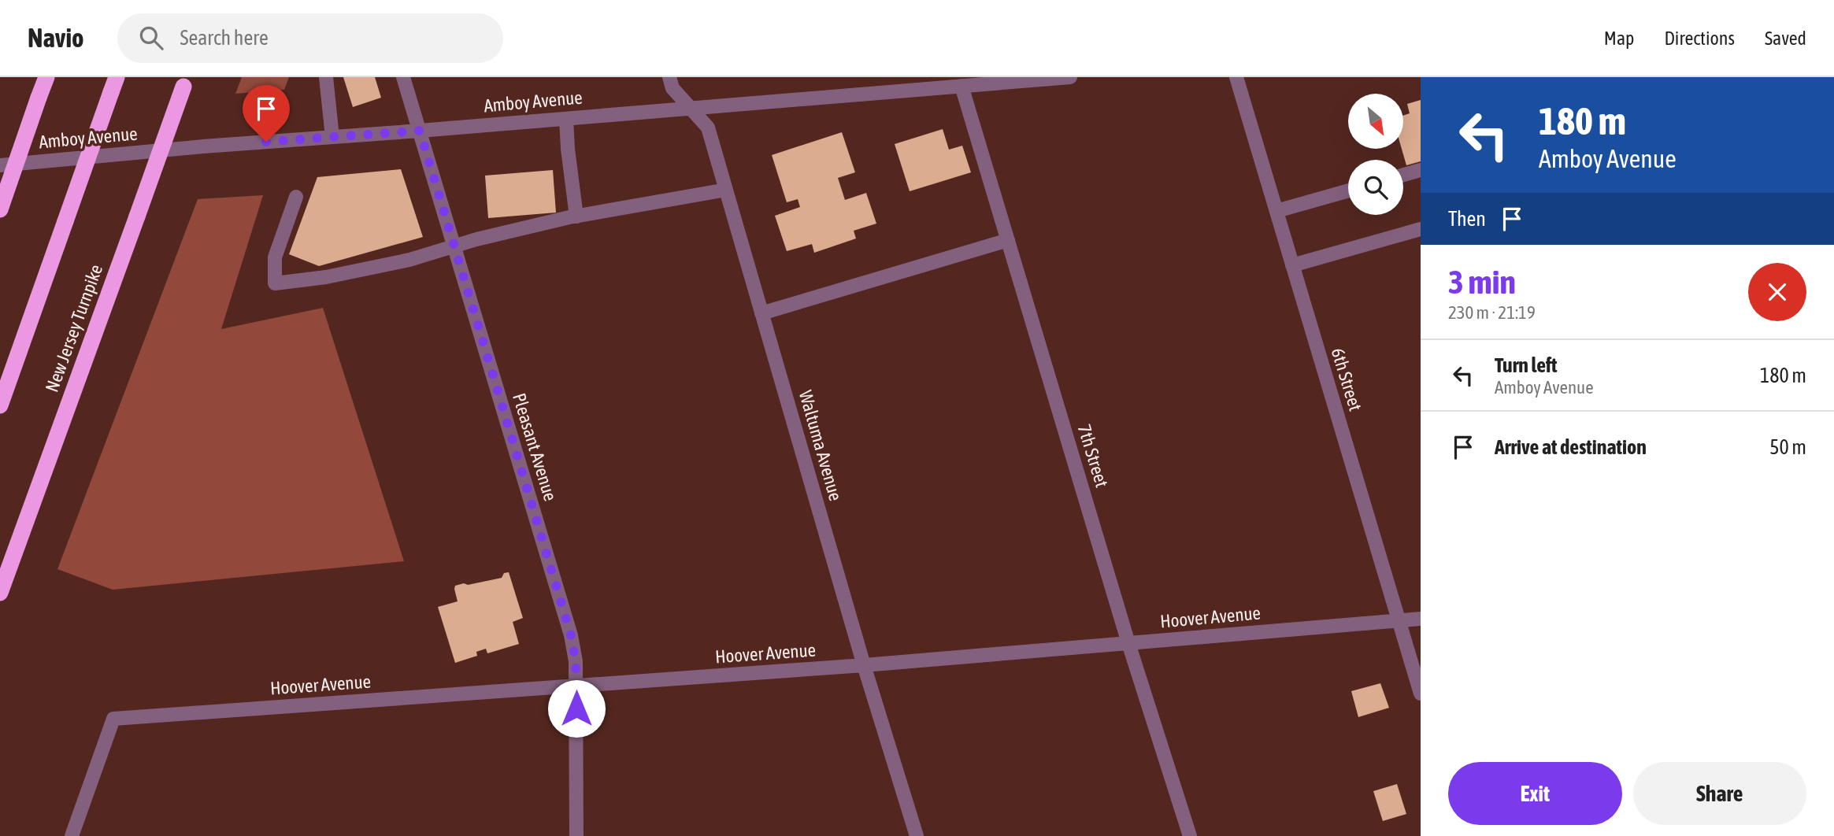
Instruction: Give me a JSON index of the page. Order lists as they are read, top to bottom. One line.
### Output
{"streets":{"highway":["New Jersey Turnpike"],"street":["Amboy Avenue","6th Street","Waltuma Avenue","Pleasant Avenue","7th Street","Hoover Avenue"]},"crossings":[["Amboy Avenue","Waltuma Avenue"],["Amboy Avenue","Pleasant Avenue"],["Amboy Avenue","7th Street"],["6th Street","Hoover Avenue"],["Waltuma Avenue","Hoover Avenue"],["Pleasant Avenue","Hoover Avenue"],["7th Street","Hoover Avenue"]],"north":"bottom right","page":{"header":"Navio","search":"Search here","nav":["Map","Directions","Saved"],"turn":["180 m","Amboy Avenue"],"then":"Then","heading":["3 min","230 m · 21:19"],"list":[{"name":"Turn left","note":"Amboy Avenue","value":"180 m"},{"name":"Arrive at destination","value":"50 m"}],"buttons":["Exit","Share"]}}
